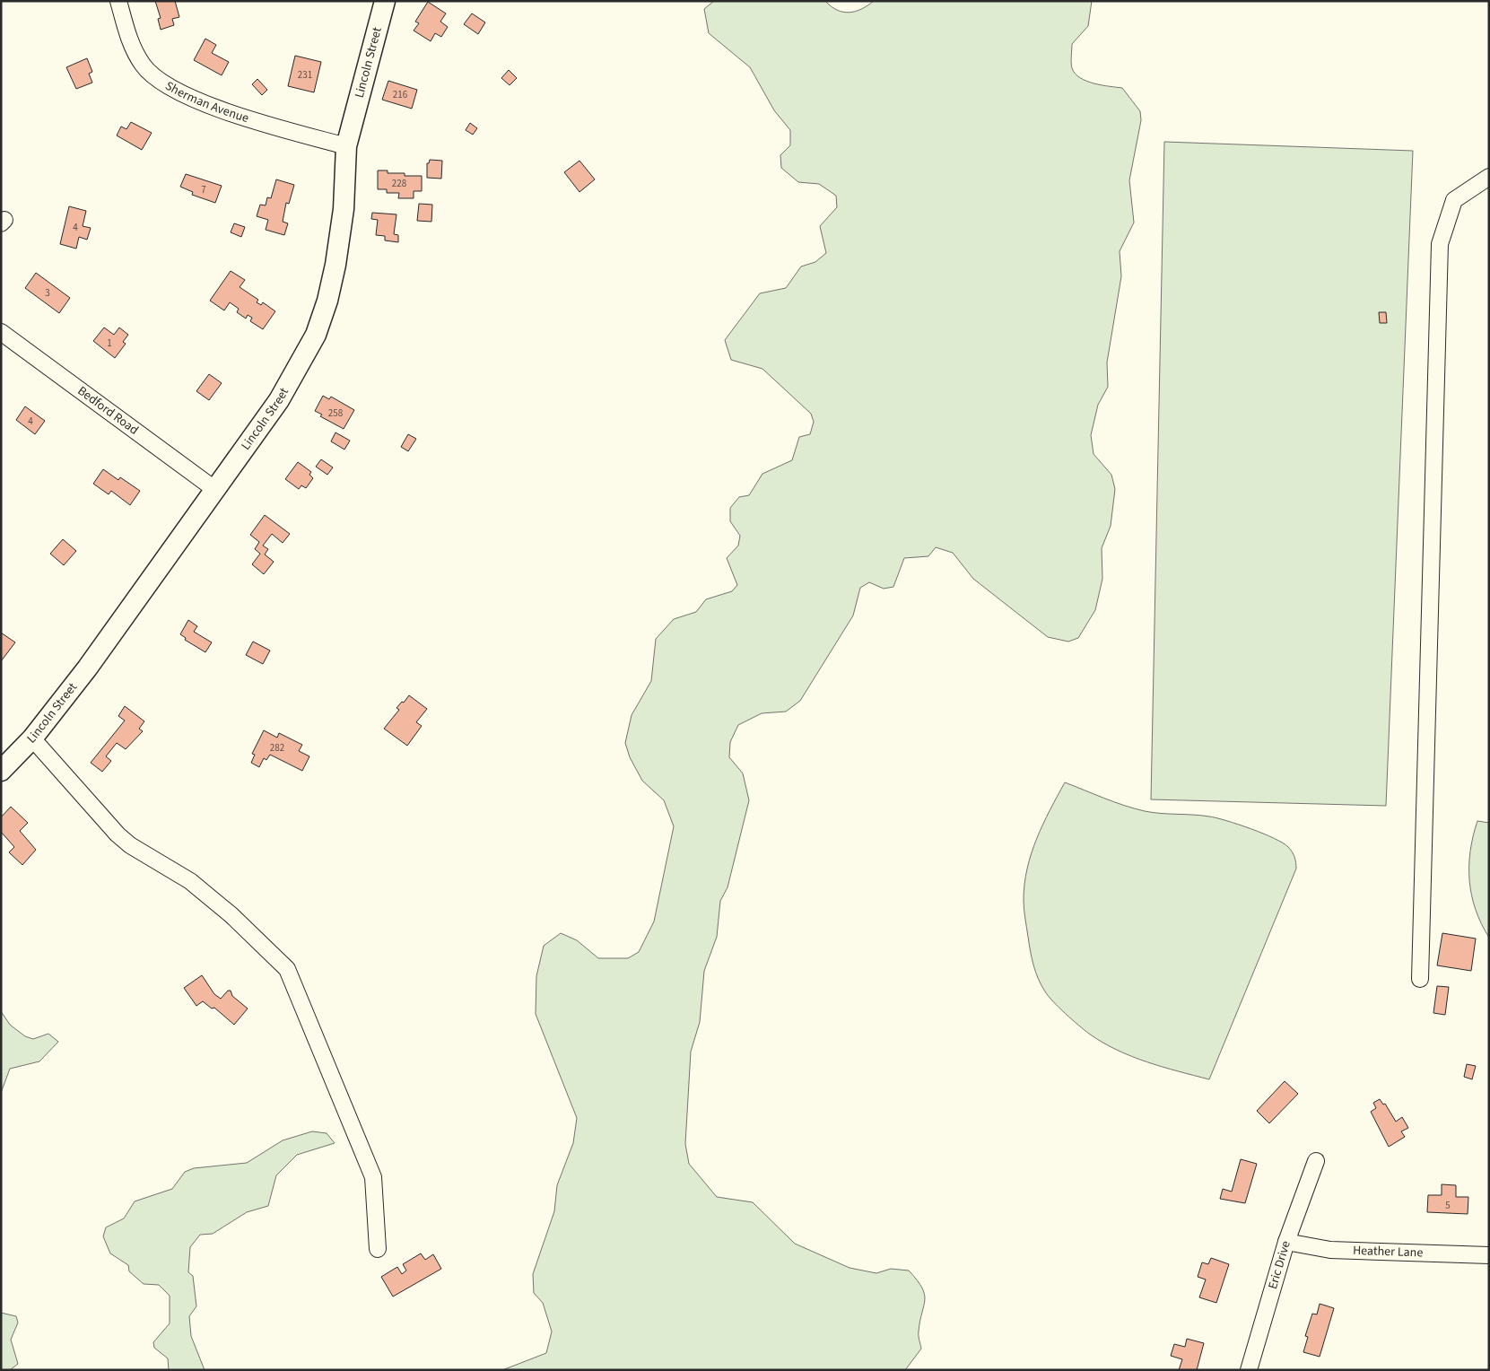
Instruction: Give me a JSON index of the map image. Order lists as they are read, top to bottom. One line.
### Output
{"streets":{"main road":["Lincoln Street"],"street":["Sherman Avenue","Bedford Road","Heather Lane","Eric Drive"]},"crossings":[["Lincoln Street","Sherman Avenue"],["Lincoln Street","Bedford Road"],["Heather Lane","Eric Drive"]],"house_numbers":["231","216","228","7","4","3","1","258","4","282","5"]}
